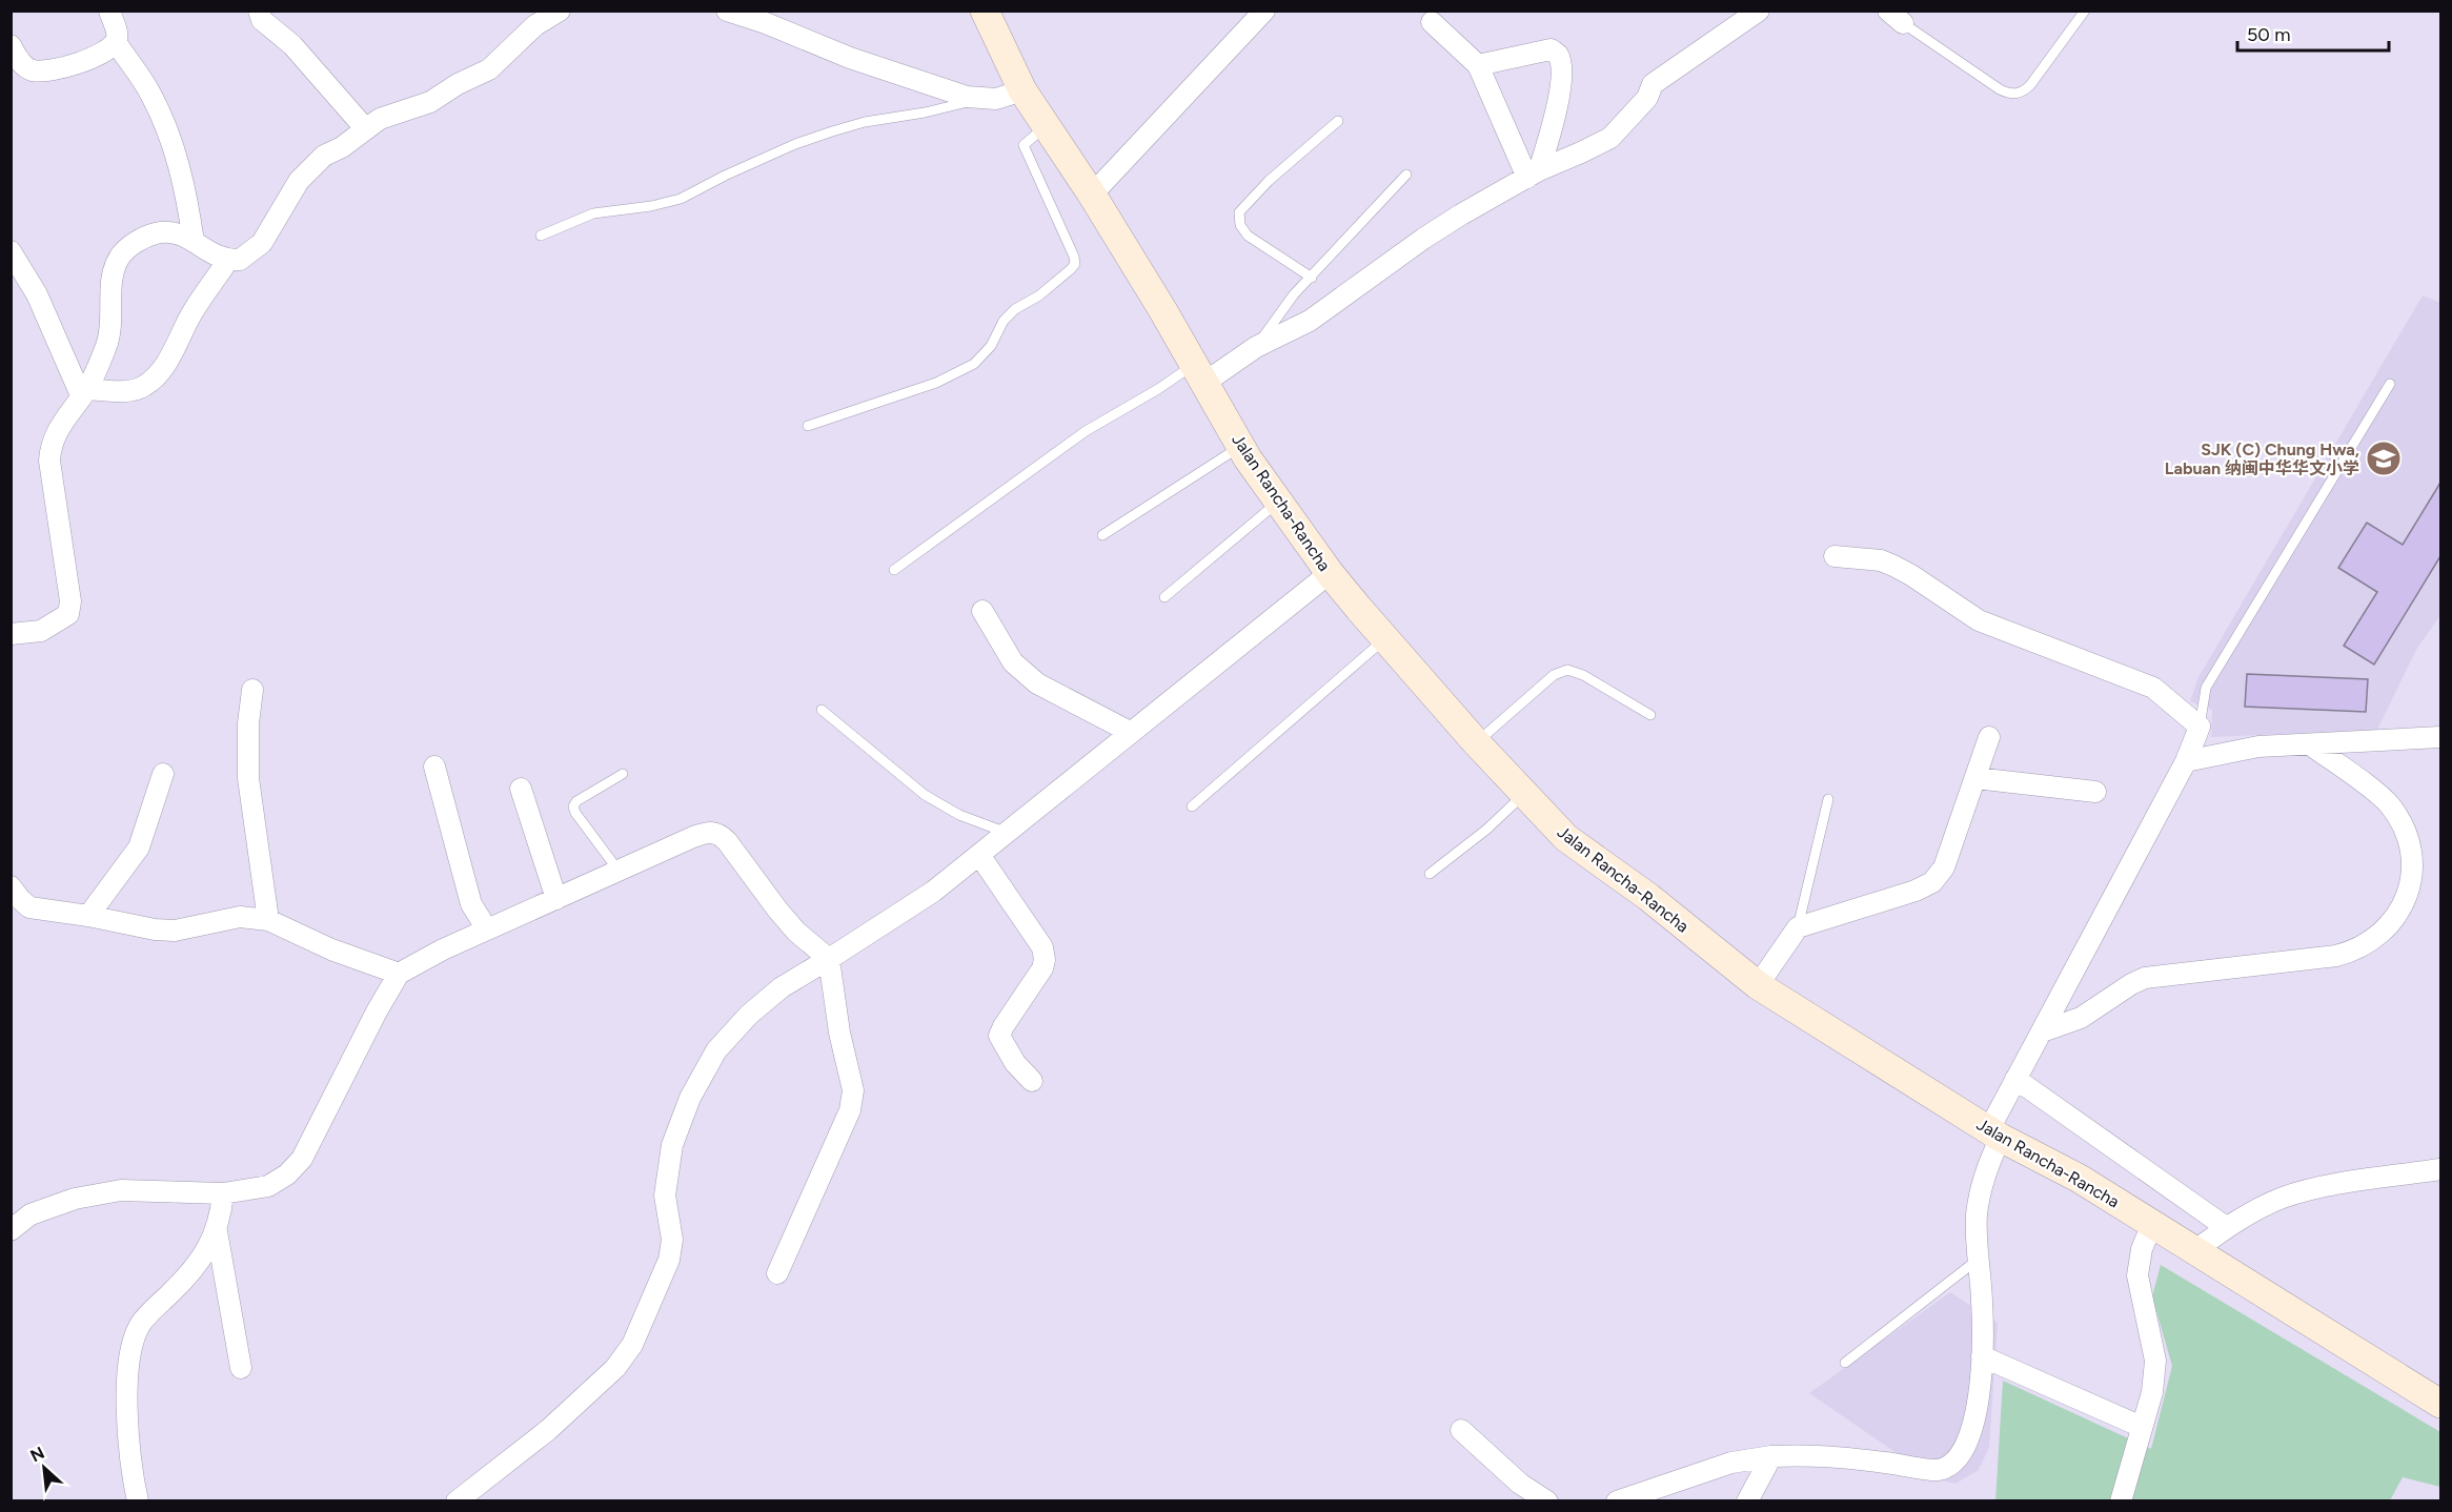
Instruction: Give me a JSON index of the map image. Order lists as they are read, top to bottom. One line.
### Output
{"streets":{"main road":["Jalan Rancha-Rancha"]},"places":{"school or university":["SJK (C) Chung Hwa, Labuan 纳闽中华华文小学"]},"scale_bar":"50 m","north":"top left"}
